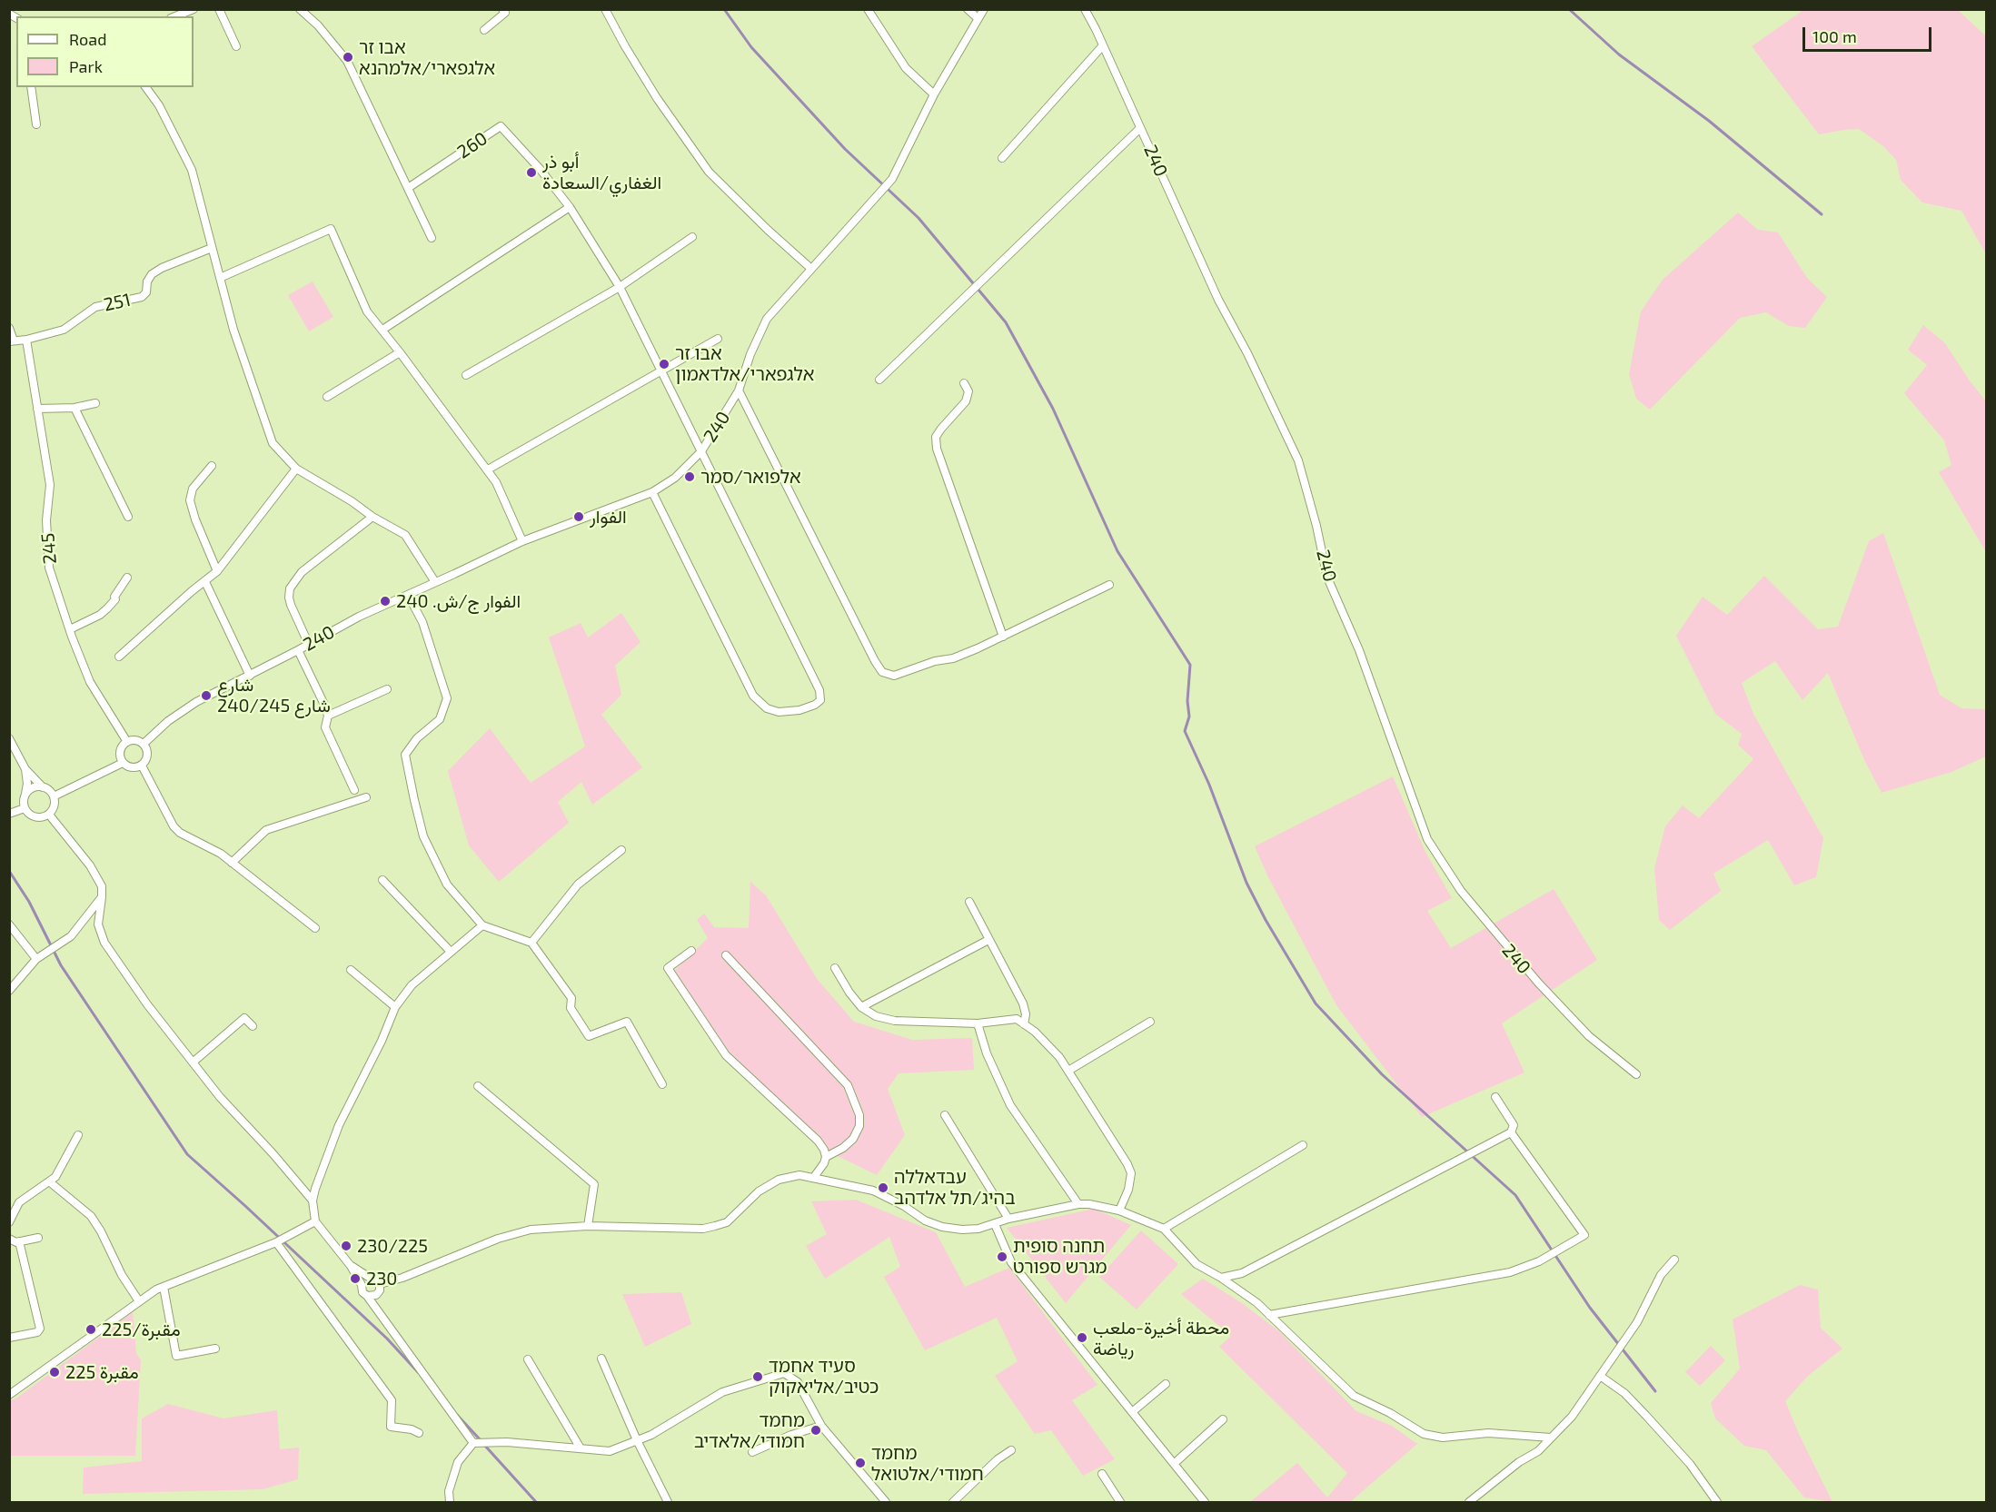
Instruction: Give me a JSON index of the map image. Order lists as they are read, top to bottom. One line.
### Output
{"streets":{"street":["260","240","251","245"]},"crossings":[["260","240"],["240","245"],["251","245"]],"places":["אבו זר אלגפארי/אלמהנא","أبو ذر الغفاري/السعادة","אבו זר אלגפארי/אלדאמון","אלפואר/סמר","الفوار","الفوار ج/ش. 240","شارع 240/شارع 245","עבדאללה בהיג/תל אלדהב","230/225","תחנה סופית מגרש ספורט","230","مقبرة/225","محطة أخيرة-ملعب رياضة","مقبرة 225","סעיד אחמד כטיב/אליאקוק","מחמד חמודי/אלאדיב","מחמד חמודי/אלטואל"],"legend":["Road","Park"],"scale_bar":"100 m"}
